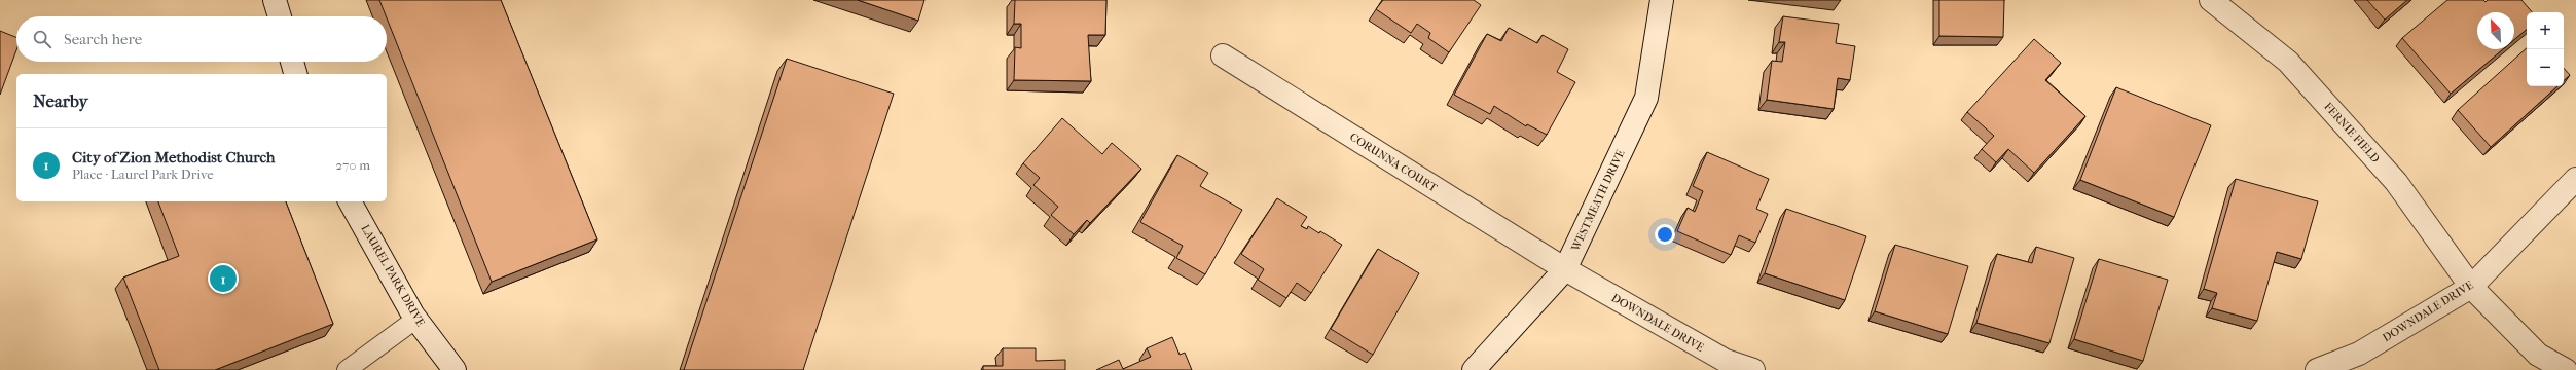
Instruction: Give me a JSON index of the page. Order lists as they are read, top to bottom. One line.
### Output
{"streets":{"street":["FERNIE FIELD","CORUNNA COURT","WESTMEATH DRIVE","LAUREL PARK DRIVE","DOWNDALE DRIVE"]},"crossings":[["FERNIE FIELD","DOWNDALE DRIVE"],["CORUNNA COURT","WESTMEATH DRIVE"],["CORUNNA COURT","DOWNDALE DRIVE"],["WESTMEATH DRIVE","DOWNDALE DRIVE"]],"north":"top left","page":{"map_buttons":["+","−"],"search":"Search here","heading":"Nearby","list":[{"mark":"1","name":"City of Zion Methodist Church","note":"Place · Laurel Park Drive","value":"270 m"}],"pins":"1"}}
